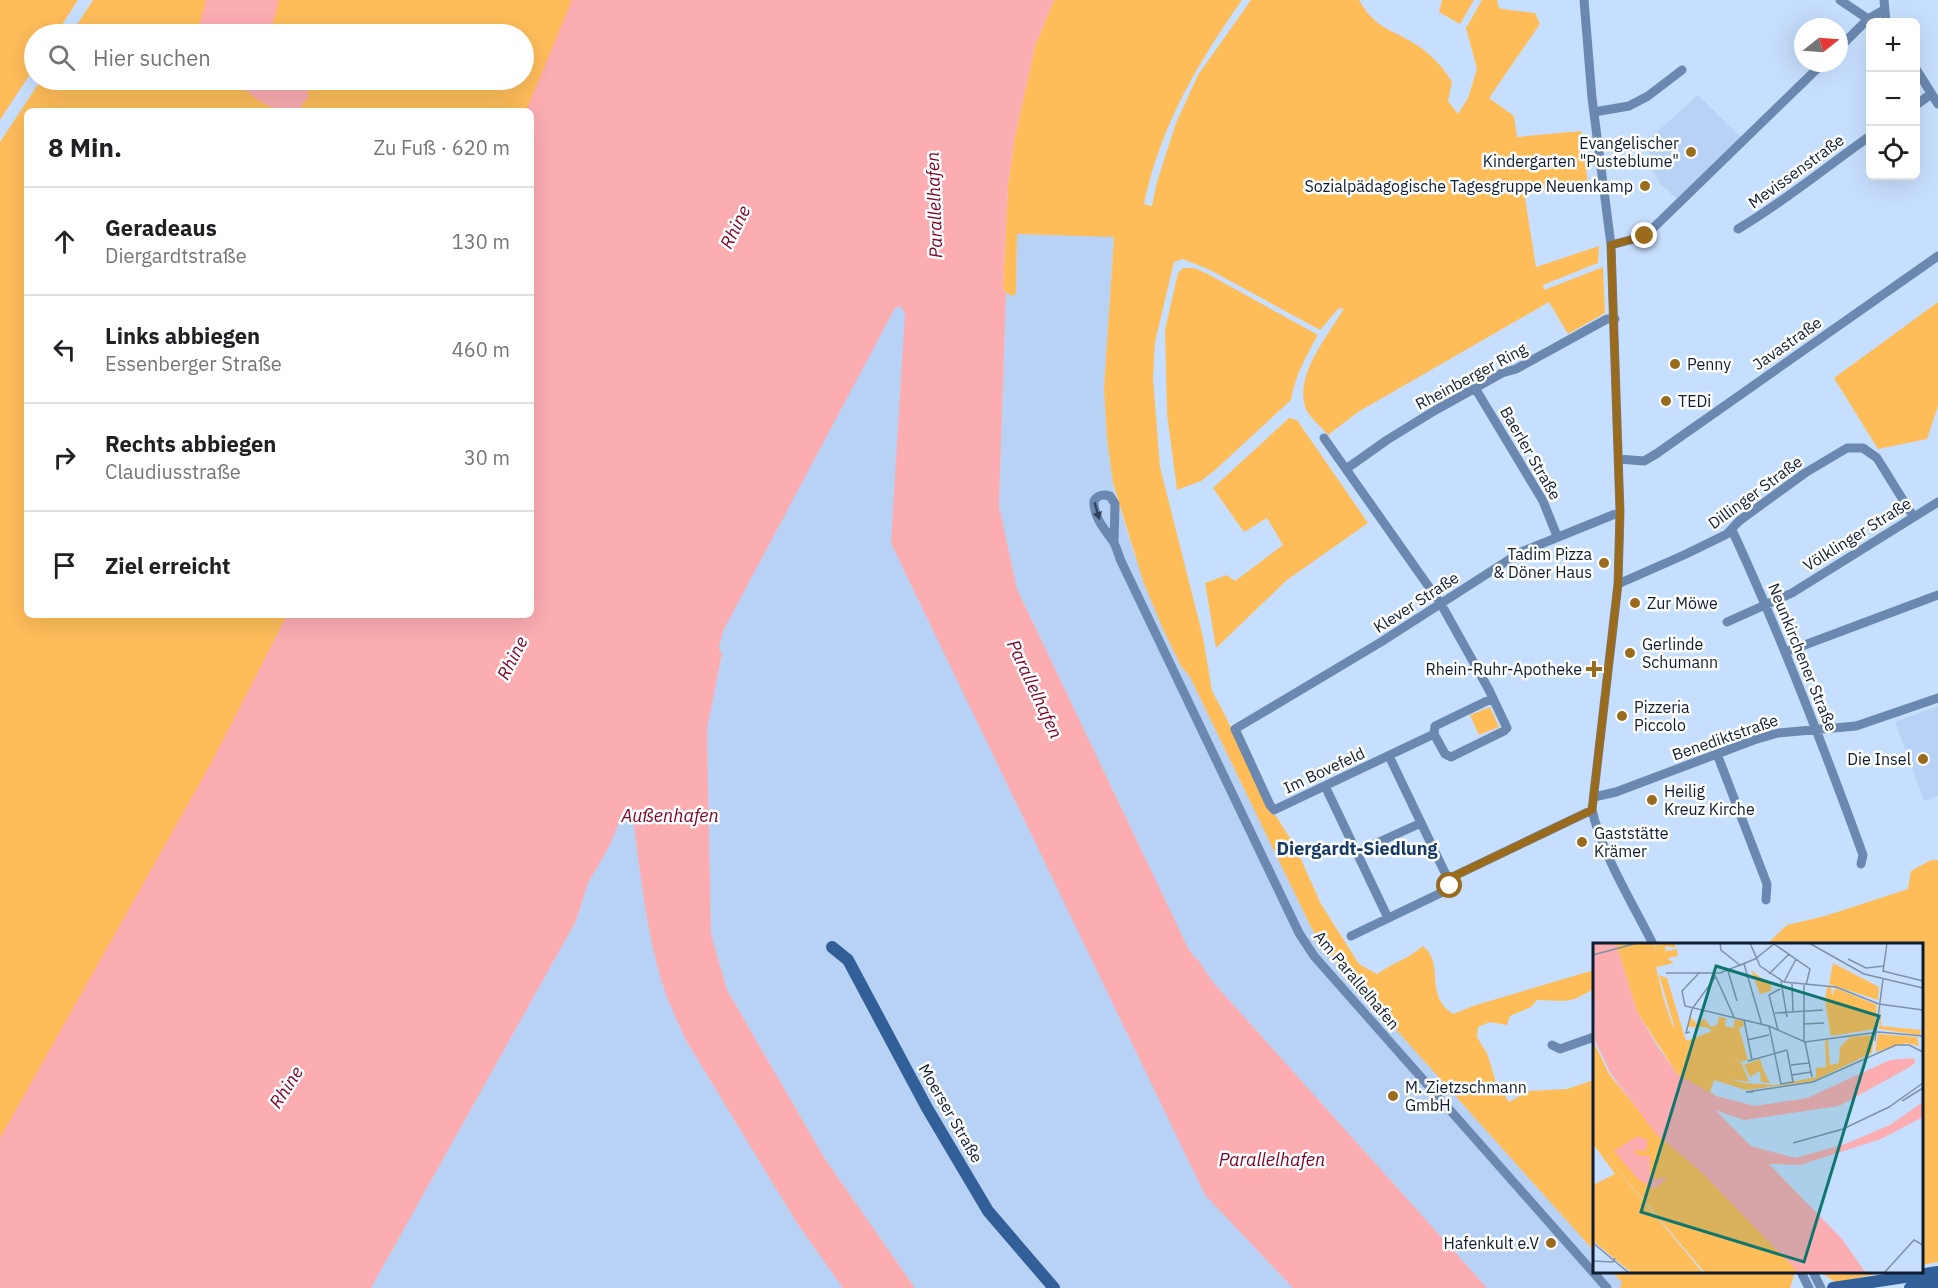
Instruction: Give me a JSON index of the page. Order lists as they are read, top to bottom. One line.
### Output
{"streets":{"street":["Mevissenstraße","Javastraße","Rheinberger Ring","Baerler Straße","Dillinger Straße","Völklinger Straße","Klever Straße","Neunkirchener Straße","Benediktstraße","Im Bovefeld","Am Parallelhafen","Moerser Straße"]},"crossings":[["Rheinberger Ring","Baerler Straße"],["Baerler Straße","Klever Straße"],["Dillinger Straße","Völklinger Straße"],["Dillinger Straße","Neunkirchener Straße"],["Völklinger Straße","Neunkirchener Straße"],["Klever Straße","Im Bovefeld"],["Neunkirchener Straße","Benediktstraße"]],"districts":["Diergardt-Siedlung"],"water":["Parallelhafen","Rhine","Außenhafen"],"places":{"other":["Evangelischer Kindergarten \"Pusteblume\"","Sozialpädagogische Tagesgruppe Neuenkamp","Penny","TEDi","Tadim Pizza & Döner Haus","Zur Möwe","Gerlinde Schumann","Pizzeria Piccolo","Die Insel","Heilig Kreuz Kirche","Gaststätte Krämer","M. Zietzschmann GmbH","Hafenkult e.V"],"health":["Rhein-Ruhr-Apotheke"]},"north":"right","page":{"map_buttons":["+","−"],"search":"Hier suchen","heading":["8 Min.","Zu Fuß · 620 m"],"list":[["Geradeaus","Diergardtstraße","130 m"],["Links abbiegen","Essenberger Straße","460 m"],["Rechts abbiegen","Claudiusstraße","30 m"],"Ziel erreicht"]}}
